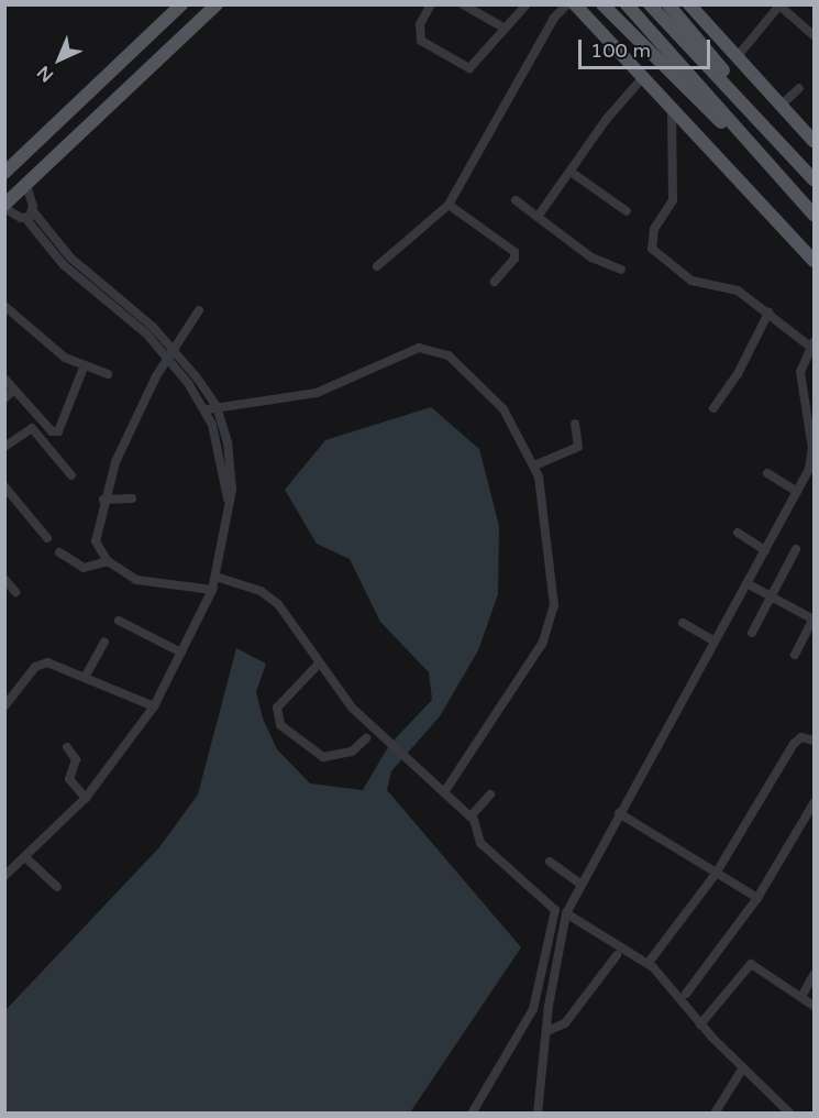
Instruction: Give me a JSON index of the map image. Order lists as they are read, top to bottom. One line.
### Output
{"scale_bar":"100 m","north":"bottom left"}
